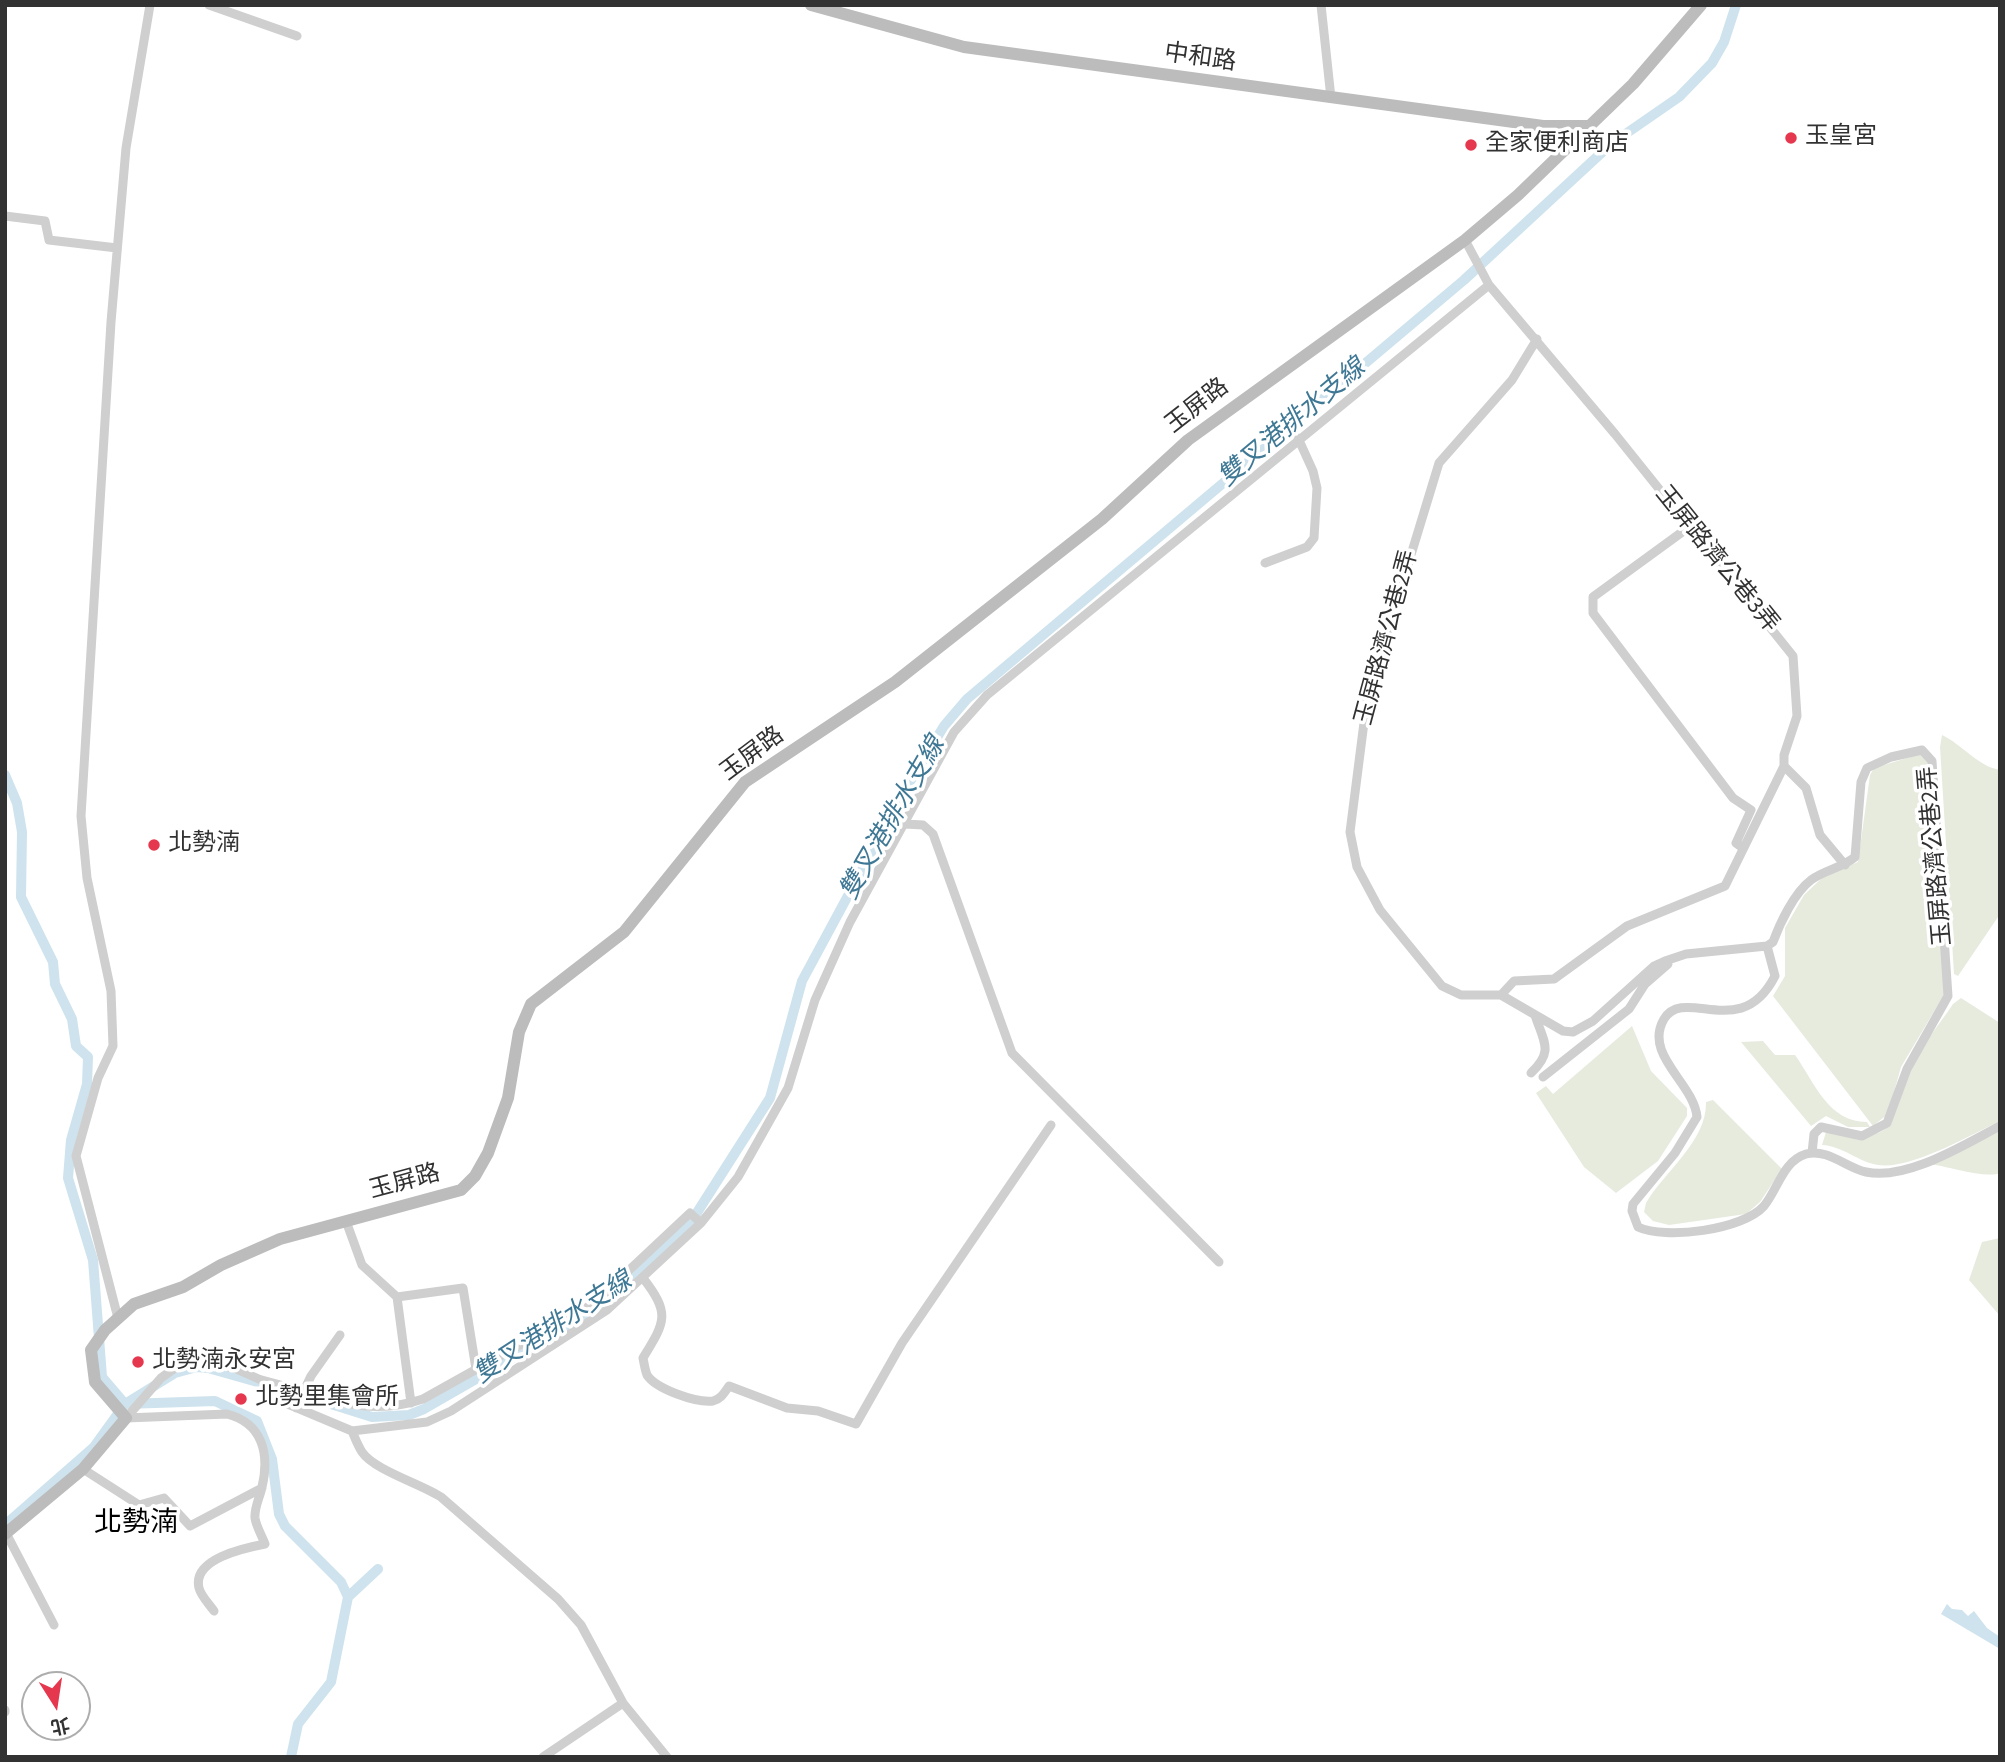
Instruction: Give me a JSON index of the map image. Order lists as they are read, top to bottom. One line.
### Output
{"streets":{"street":["中和路","玉屏路","玉屏路濟公巷3弄","玉屏路濟公巷2弄"]},"crossings":[["中和路","玉屏路"],["玉屏路濟公巷3弄","玉屏路濟公巷2弄"]],"districts":["北勢湳"],"water":["雙叉港排水支線"],"places":["玉皇宮","全家便利商店","北勢湳","北勢湳永安宮","北勢里集會所"],"north":"bottom"}
